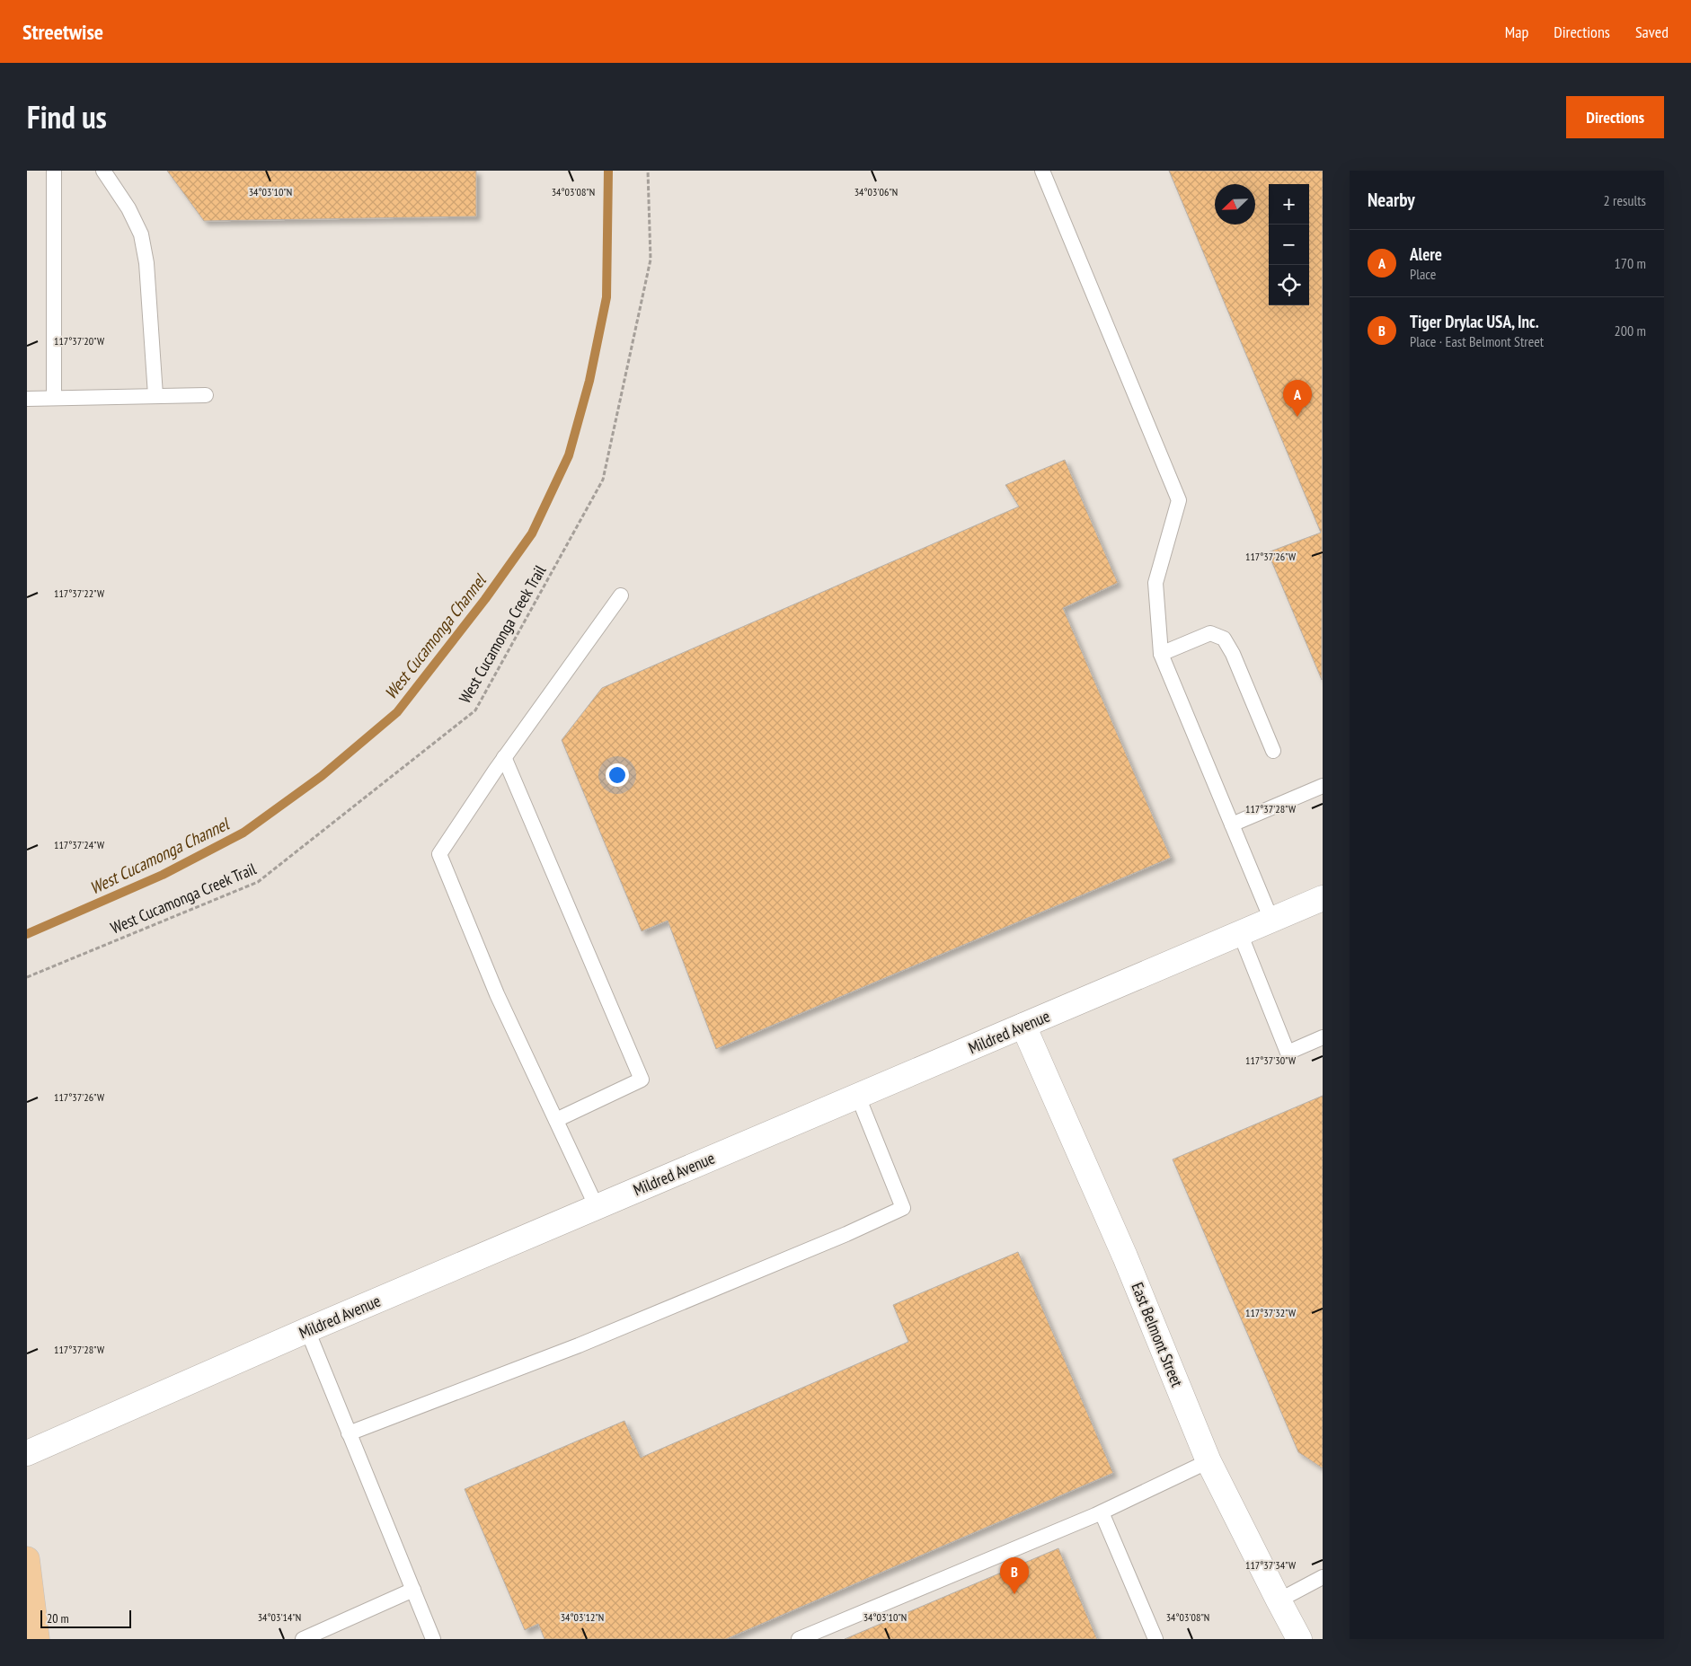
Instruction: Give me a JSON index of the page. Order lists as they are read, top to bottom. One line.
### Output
{"streets":{"street":["Mildred Avenue","East Belmont Street"],"path":["West Cucamonga Creek Trail"]},"crossings":[["Mildred Avenue","East Belmont Street"]],"water":["West Cucamonga Channel"],"scale_bar":"20 m","north":"bottom left","page":{"header":"Streetwise","nav":["Map","Directions","Saved"],"title":"Find us","buttons":"Directions","heading":["Nearby","2 results"],"map_buttons":["+","−"],"list":[{"mark":"A","name":"Alere","note":"Place","value":"170 m"},{"mark":"B","name":"Tiger Drylac USA, Inc.","note":"Place · East Belmont Street","value":"200 m"}],"pins":["A","B"],"scale":"20 m"},"coordinates":["34°03'10\"N","34°03'08\"N","34°03'06\"N","117°37'20\"W","117°37'26\"W","117°37'22\"W","117°37'28\"W","117°37'24\"W","117°37'30\"W","117°37'32\"W","117°37'34\"W","34°03'14\"N","34°03'12\"N"]}
